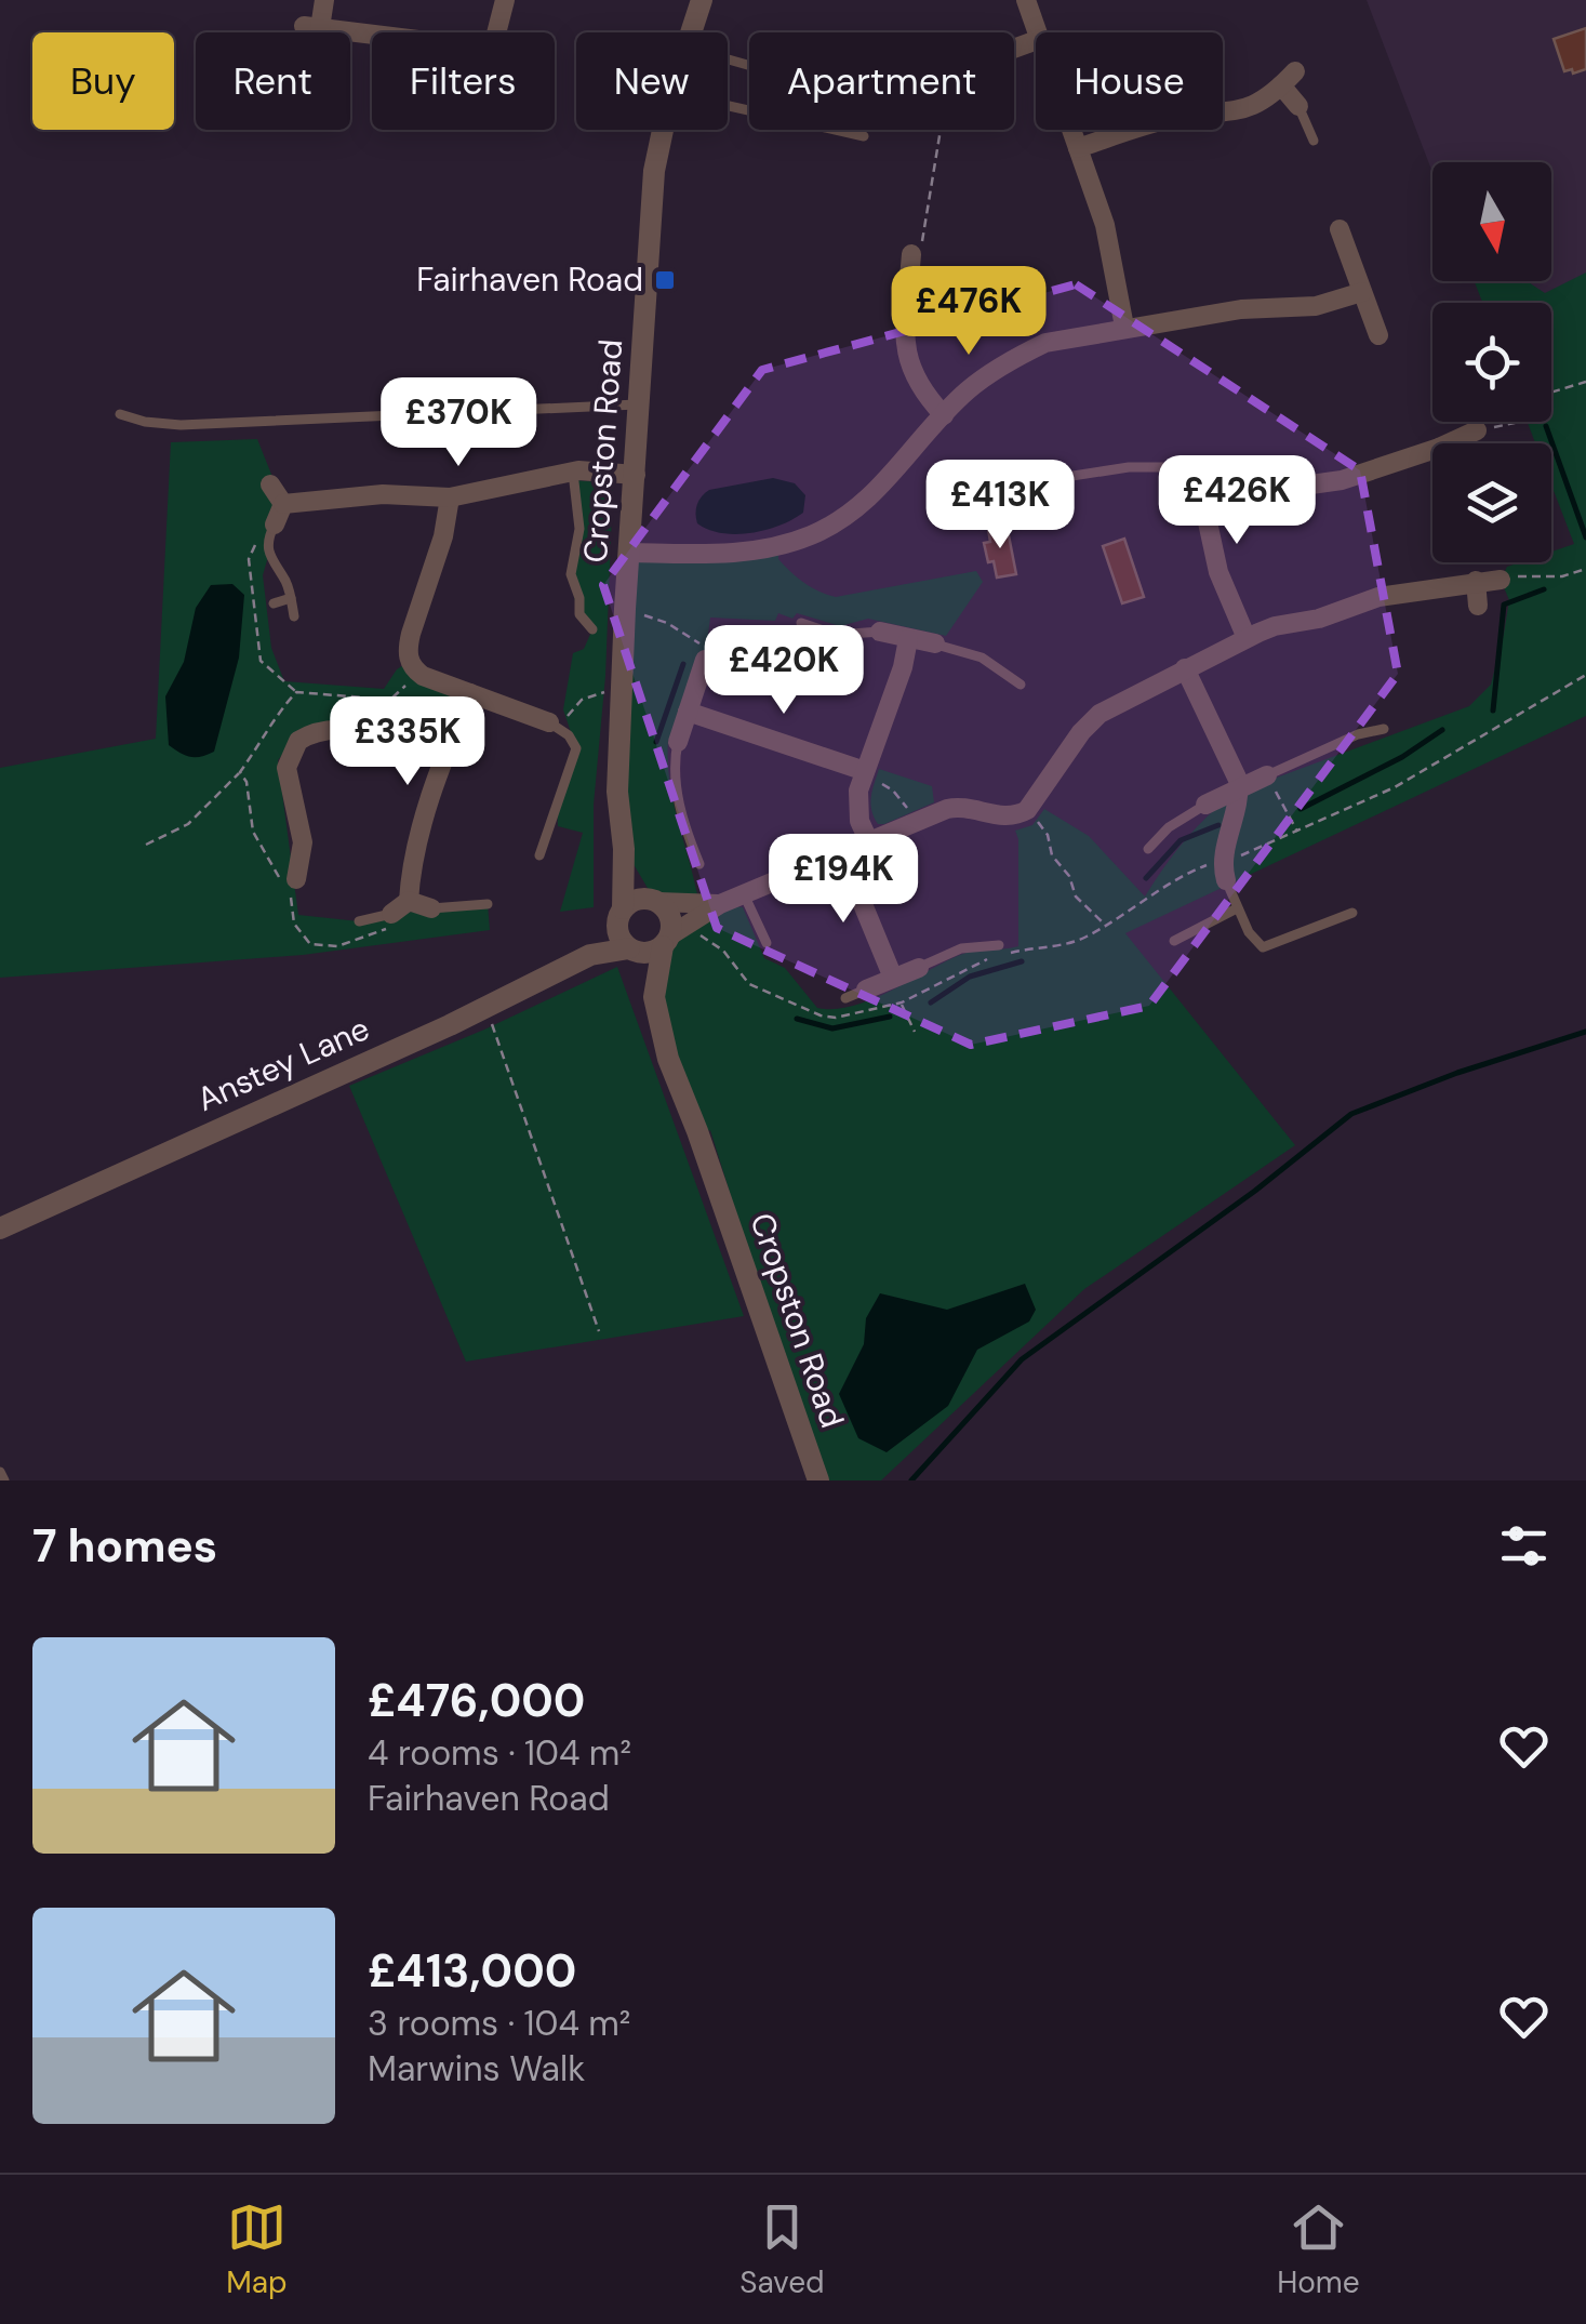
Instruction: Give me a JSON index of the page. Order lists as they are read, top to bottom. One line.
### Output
{"streets":{"street":["Cropston Road","Anstey Lane"]},"crossings":[["Cropston Road","Anstey Lane"]],"places":{"transit":["Fairhaven Road"]},"north":"bottom","page":{"chip":["Buy","Rent","Filters","New","Apartment","House"],"price":["£476K","£370K","£426K","£413K","£420K","£335K","£194K"],"heading":"7 homes","list":[{"name":"£476,000","note":"4 rooms · 104 m² · Fairhaven Road"},{"name":"£413,000","note":"3 rooms · 104 m² · Marwins Walk"}],"tabs":["Map","Saved","Home"]}}
